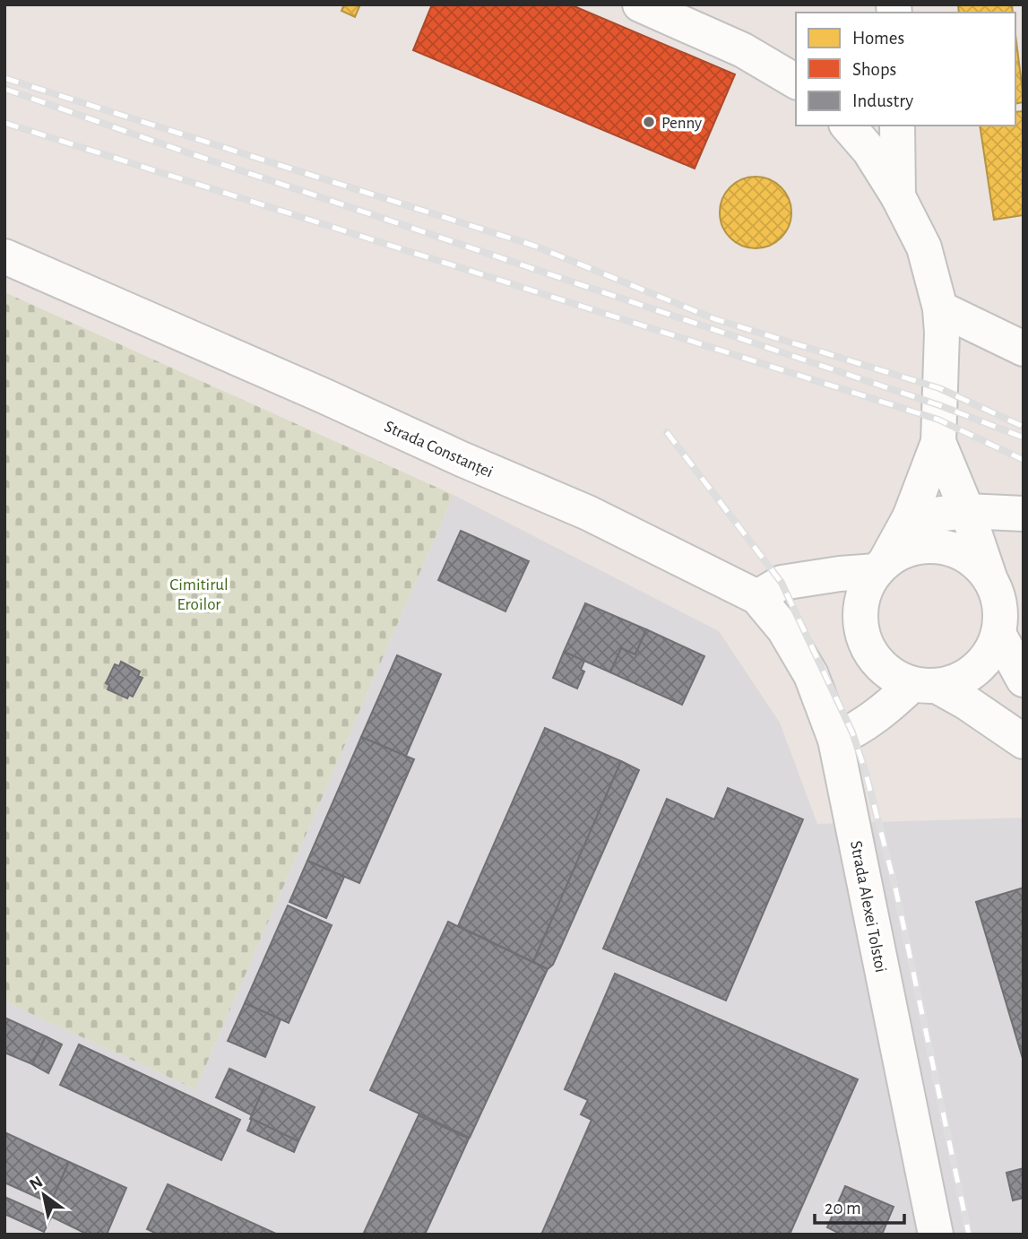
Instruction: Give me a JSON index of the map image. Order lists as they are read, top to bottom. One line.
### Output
{"streets":{"street":["Strada Constanței","Strada Alexei Tolstoi"]},"crossings":[["Strada Constanței","Strada Alexei Tolstoi"]],"parks":["Cimitirul Eroilor"],"places":["Penny"],"legend":["Homes","Shops","Industry"],"scale_bar":"20 m","north":"top left"}
